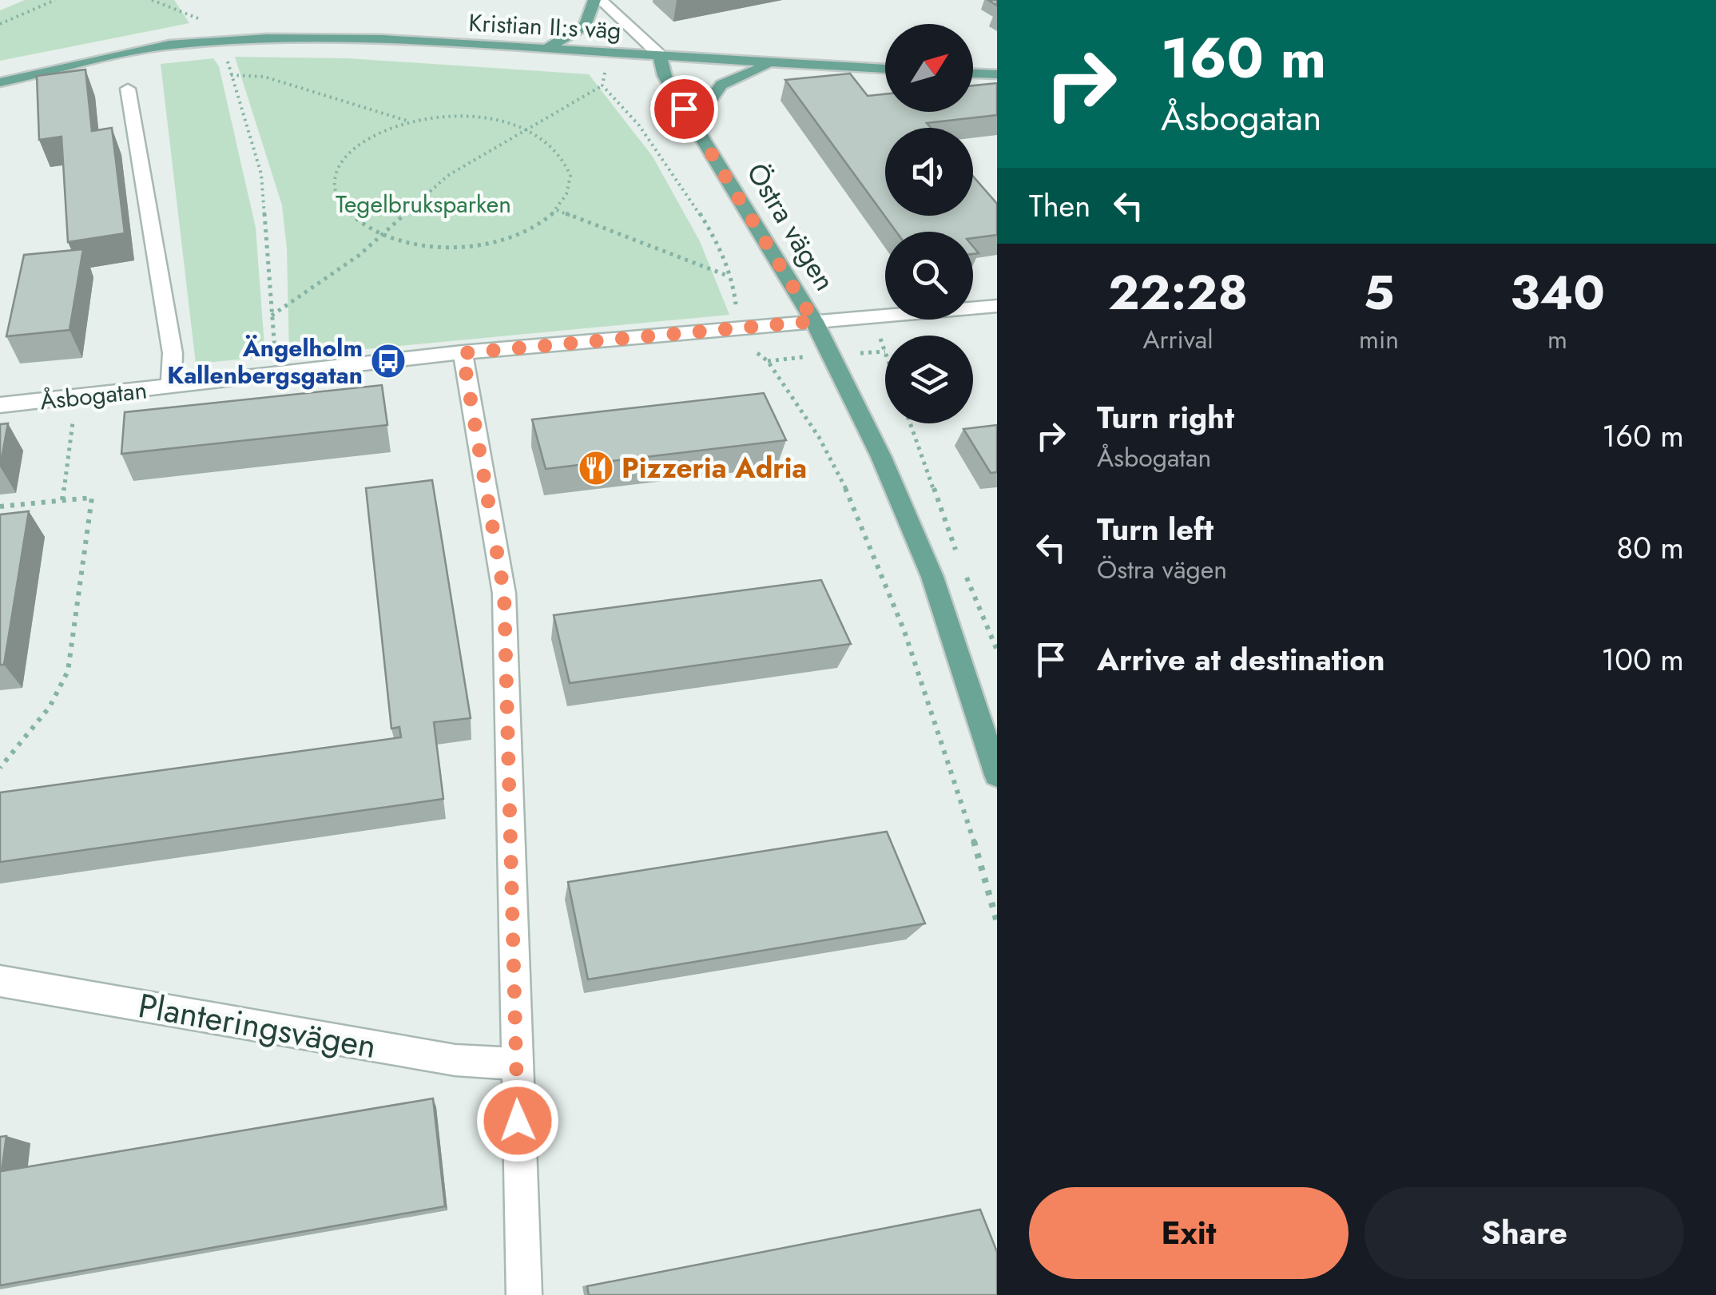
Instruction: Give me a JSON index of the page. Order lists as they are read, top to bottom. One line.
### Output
{"streets":{"main road":["Kristian II:s väg","Östra vägen"],"street":["Åsbogatan","Planteringsvägen"]},"crossings":[["Kristian II:s väg","Östra vägen"],["Östra vägen","Åsbogatan"]],"parks":["Tegelbruksparken"],"places":{"bus stop":["Ängelholm Kallenbergsgatan"],"restaurant":["Pizzeria Adria"]},"north":"top right","page":{"turn":["160 m","Åsbogatan"],"then":"Then","eta":["22:28","Arrival","5","min","340","m"],"list":[{"name":"Turn right","note":"Åsbogatan","value":"160 m"},{"name":"Turn left","note":"Östra vägen","value":"80 m"},{"name":"Arrive at destination","value":"100 m"}],"buttons":["Exit","Share"]}}
